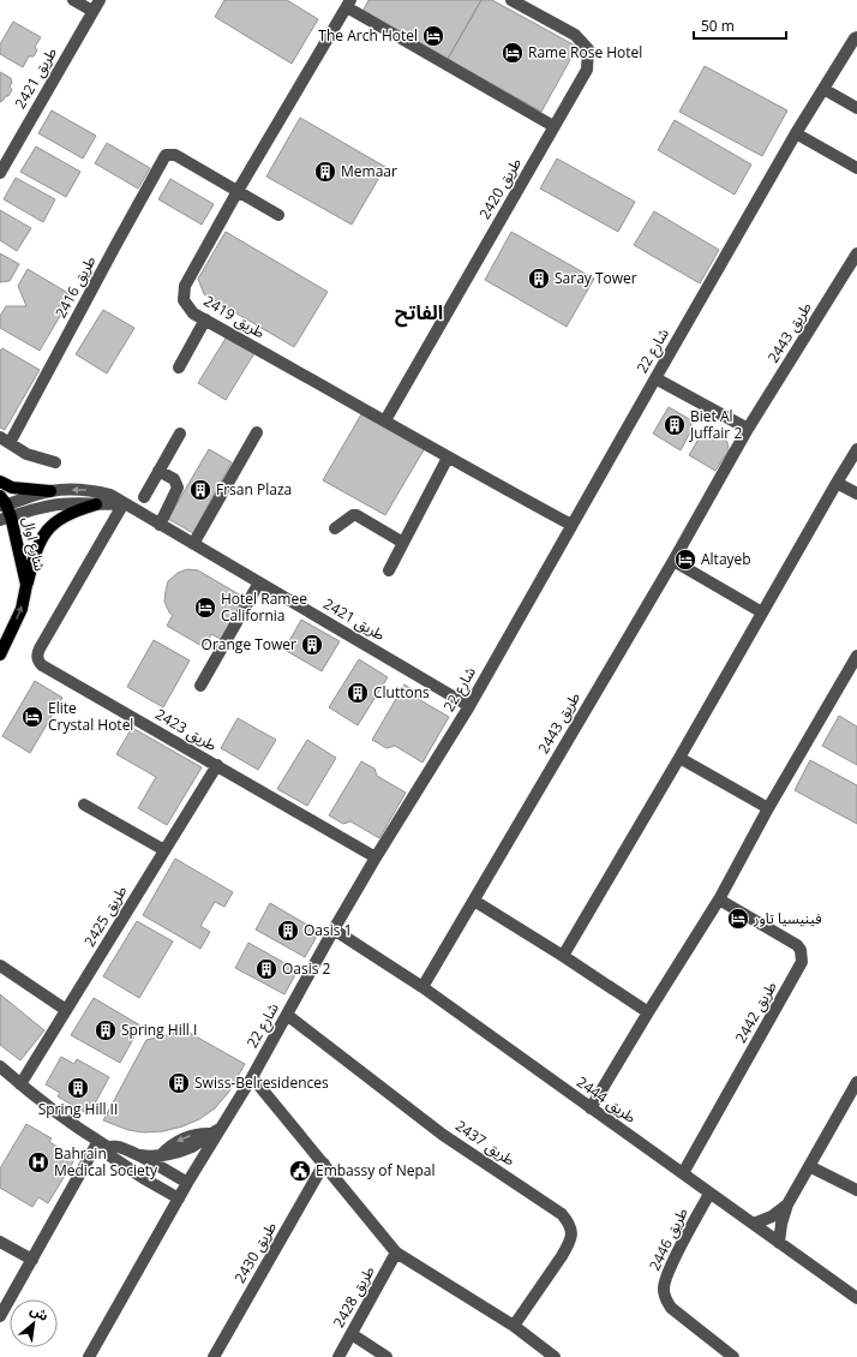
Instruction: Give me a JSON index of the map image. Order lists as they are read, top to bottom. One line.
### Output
{"streets":{"main road":["شارع اوال"],"street":["طريق 2421","طريق 2420","طريق 2416","طريق 2419","طريق 2443","شارع 22","طريق 2423","طريق 2425","طريق 2442","طريق 2444","طريق 2437","طريق 2446","طريق 2430","طريق 2428"]},"crossings":[["طريق 2421","شارع 22"],["طريق 2421","شارع اوال"],["طريق 2421","طريق 2423"],["طريق 2420","طريق 2419"],["طريق 2416","طريق 2419"],["طريق 2419","شارع 22"],["طريق 2443","طريق 2444"],["شارع 22","طريق 2423"],["شارع 22","طريق 2444"],["شارع 22","طريق 2437"],["طريق 2423","طريق 2425"],["طريق 2442","طريق 2444"],["طريق 2444","طريق 2446"]],"one_way":["شارع اوال"],"districts":["الفاتح"],"places":{"hotel":["The Arch Hotel","Rame Rose Hotel","Altayeb","Hotel Ramee California","Elite Crystal Hotel","فينيسيا تاور"],"building":["Memaar","Saray Tower","Biet Al Juffair 2","Frsan Plaza","Orange Tower","Cluttons","Oasis 1","Oasis 2","Spring Hill I","Swiss-Belresidences","Spring Hill II"],"hospital":["Bahrain Medical Society"],"public building":["Embassy of Nepal"]},"scale_bar":"50 m","north":"top right"}
